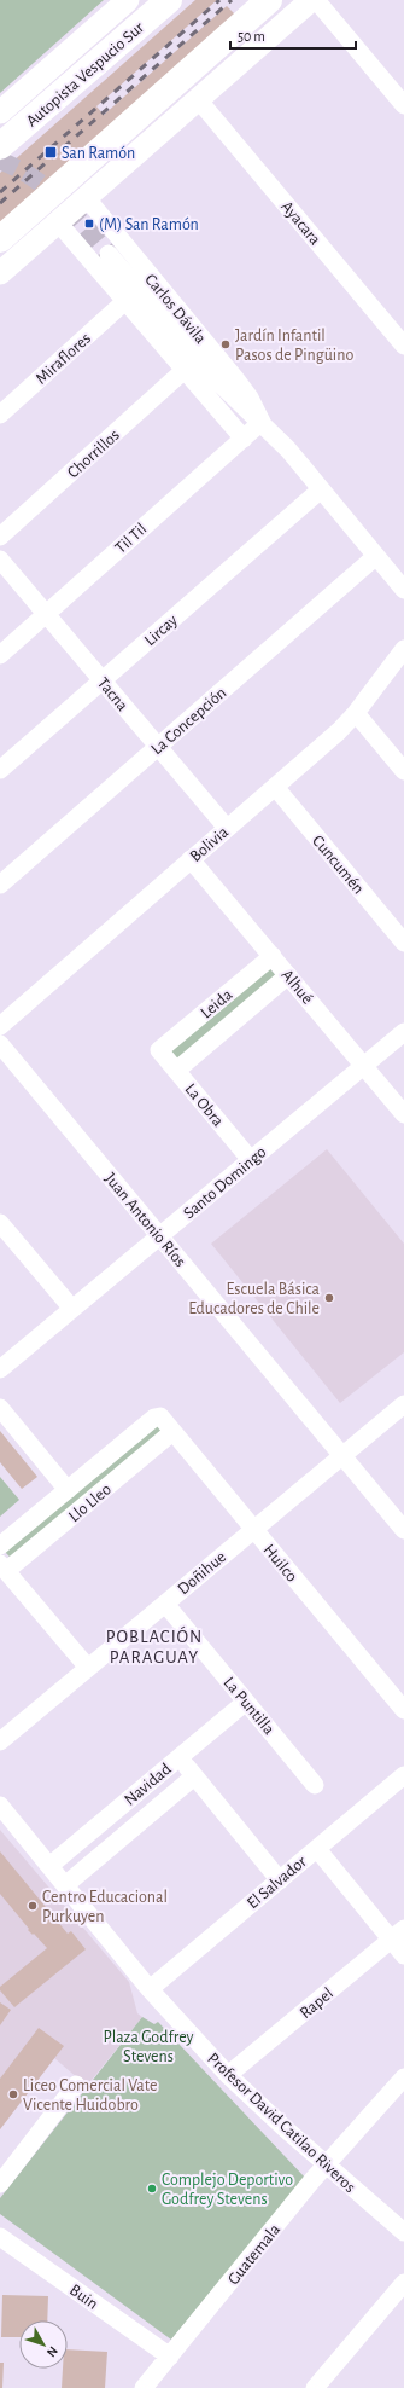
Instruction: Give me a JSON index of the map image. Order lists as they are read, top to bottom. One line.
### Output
{"streets":{"highway":["Autopista Vespucio Sur"],"street":["Ayacara","Carlos Dávila","Miraflores","Chorrillos","Til Til","Lircay","Tacna","La Concepción","Bolivia","Cuncumén","Alhué","Leida","La Obra","Santo Domingo","Juan Antonio Ríos","Llo Lleo","Huilco","Doñihue","La Puntilla","Navidad","El Salvador","Rapel","Profesor David Catilao Riveros","Guatemala","Buin"]},"crossings":[["Carlos Dávila","Miraflores"],["Carlos Dávila","Chorrillos"],["Carlos Dávila","Til Til"],["Carlos Dávila","Lircay"],["Carlos Dávila","La Concepción"],["Til Til","Tacna"],["Lircay","Tacna"],["Tacna","La Concepción"],["Tacna","Bolivia"],["Bolivia","Cuncumén"],["Bolivia","Alhué"],["Alhué","Leida"],["Alhué","Santo Domingo"],["Leida","La Obra"],["La Obra","Santo Domingo"],["Santo Domingo","Juan Antonio Ríos"],["Juan Antonio Ríos","Doñihue"],["Llo Lleo","Huilco"],["Huilco","Doñihue"],["Doñihue","La Puntilla"],["La Puntilla","Navidad"],["Navidad","Profesor David Catilao Riveros"],["El Salvador","Profesor David Catilao Riveros"],["Rapel","Profesor David Catilao Riveros"],["Profesor David Catilao Riveros","Guatemala"],["Guatemala","Buin"]],"districts":["POBLACIÓN PARAGUAY"],"parks":["Plaza Godfrey Stevens"],"places":{"transit":["San Ramón","(M) San Ramón"],"other":["Jardín Infantil Pasos de Pingüino","Escuela Básica Educadores de Chile","Centro Educacional Purkuyen","Liceo Comercial Vate Vicente Huidobro","Complejo Deportivo Godfrey Stevens"]},"scale_bar":"50 m","north":"bottom right"}
